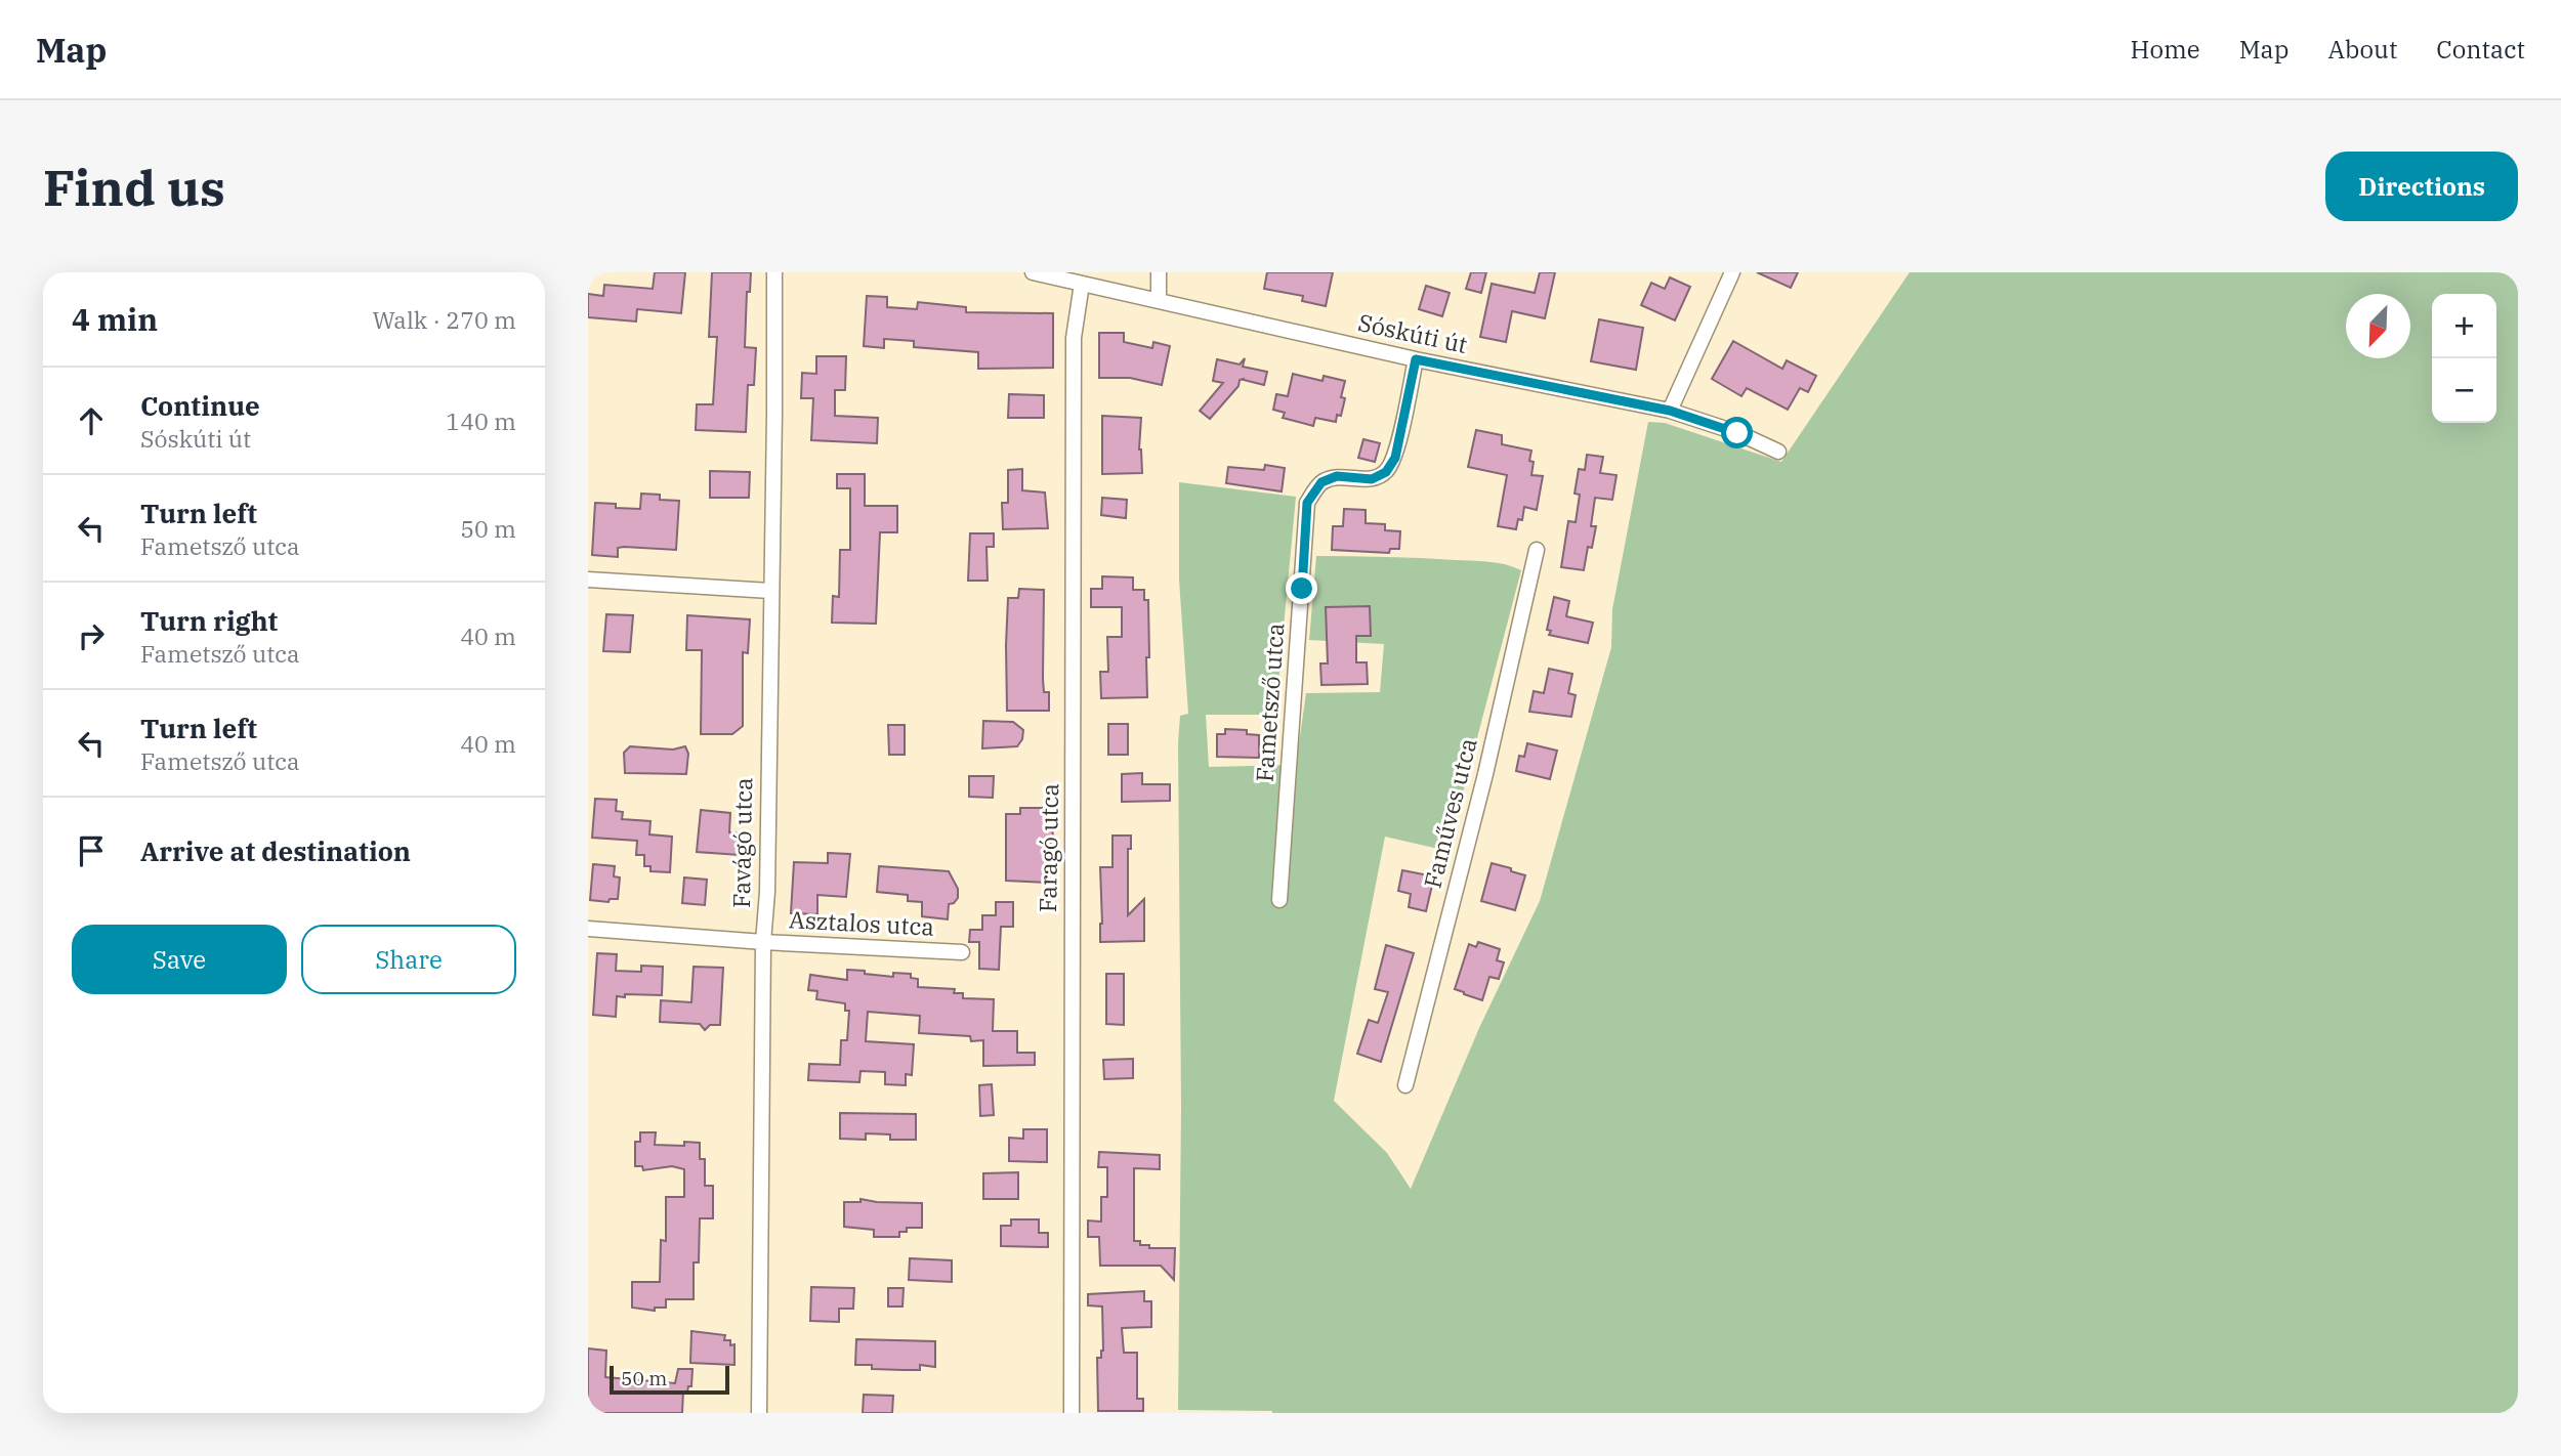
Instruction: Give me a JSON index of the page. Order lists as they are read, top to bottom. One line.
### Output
{"streets":{"street":["Sóskúti út","Fametsző utca","Faműves utca","Favágó utca","Faragó utca","Asztalos utca"]},"crossings":[["Sóskúti út","Fametsző utca"],["Sóskúti út","Faragó utca"],["Favágó utca","Asztalos utca"]],"scale_bar":"50 m","north":"bottom left","page":{"header":"Map","nav":["Home","Map","About","Contact"],"buttons":["Directions",["Save","Share"]],"title":"Find us","heading":["4 min","Walk · 270 m"],"map_buttons":["+","−"],"list":[["Continue","Sóskúti út","140 m"],["Turn left","Fametsző utca","50 m"],["Turn right","Fametsző utca","40 m"],["Turn left","Fametsző utca","40 m"],"Arrive at destination"],"scale":"50 m"}}
